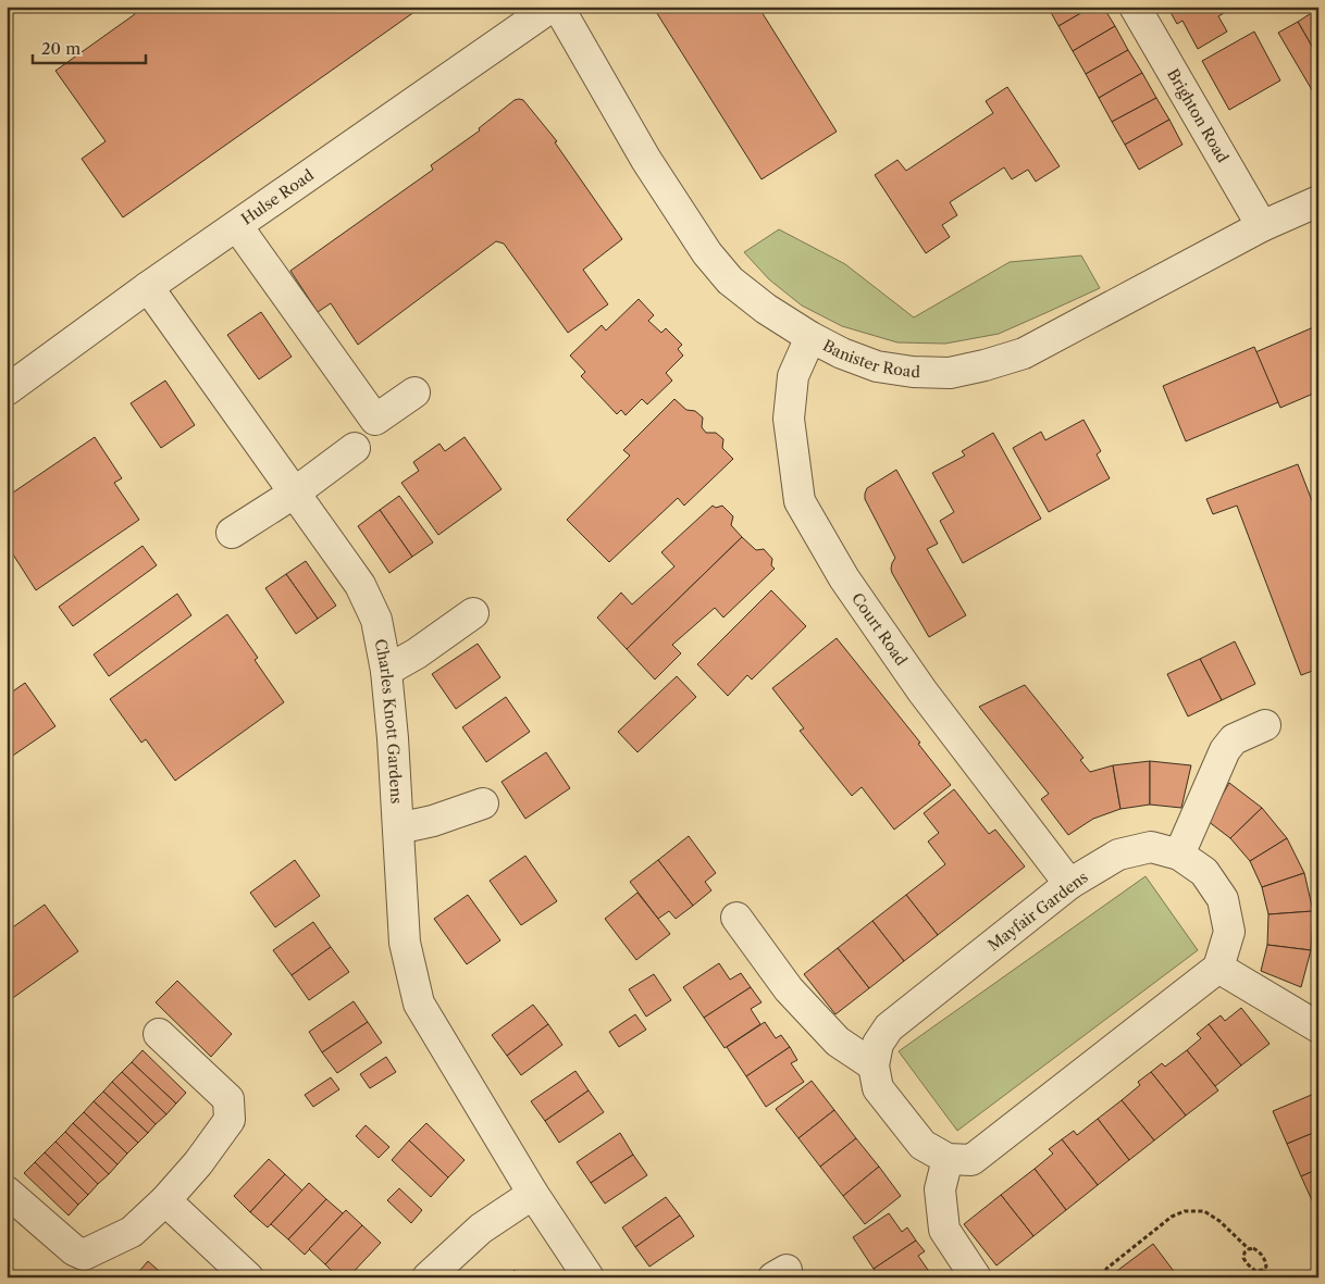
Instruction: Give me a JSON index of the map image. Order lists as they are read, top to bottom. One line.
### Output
{"streets":{"street":["Brighton Road","Hulse Road","Banister Road","Court Road","Charles Knott Gardens","Mayfair Gardens"]},"crossings":[["Brighton Road","Banister Road"],["Hulse Road","Charles Knott Gardens"],["Banister Road","Court Road"],["Court Road","Mayfair Gardens"]],"scale_bar":"20 m"}
